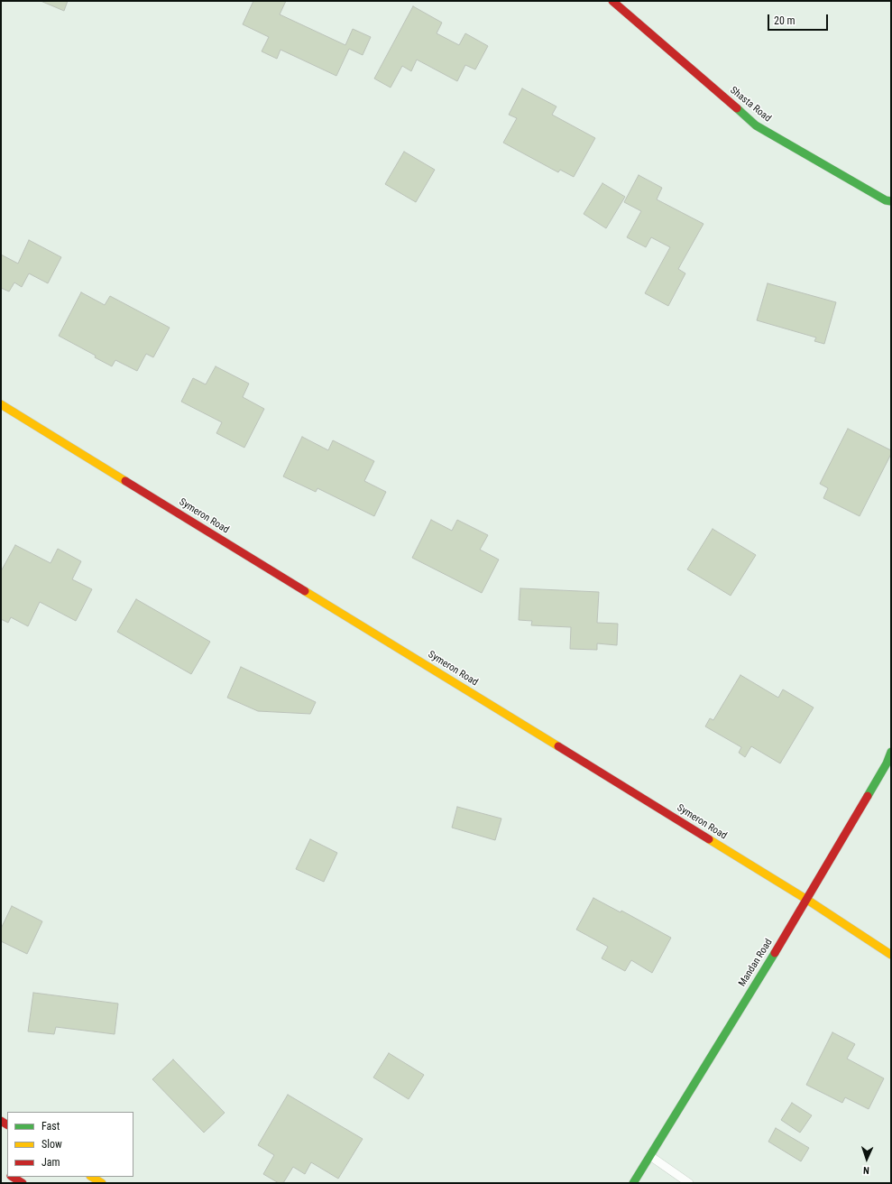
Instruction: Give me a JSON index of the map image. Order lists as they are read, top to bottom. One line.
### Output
{"streets":{"street":["Shasta Road","Symeron Road","Mandan Road"]},"crossings":[["Symeron Road","Mandan Road"]],"legend":["Fast","Slow","Jam"],"scale_bar":"20 m","north":"bottom"}
